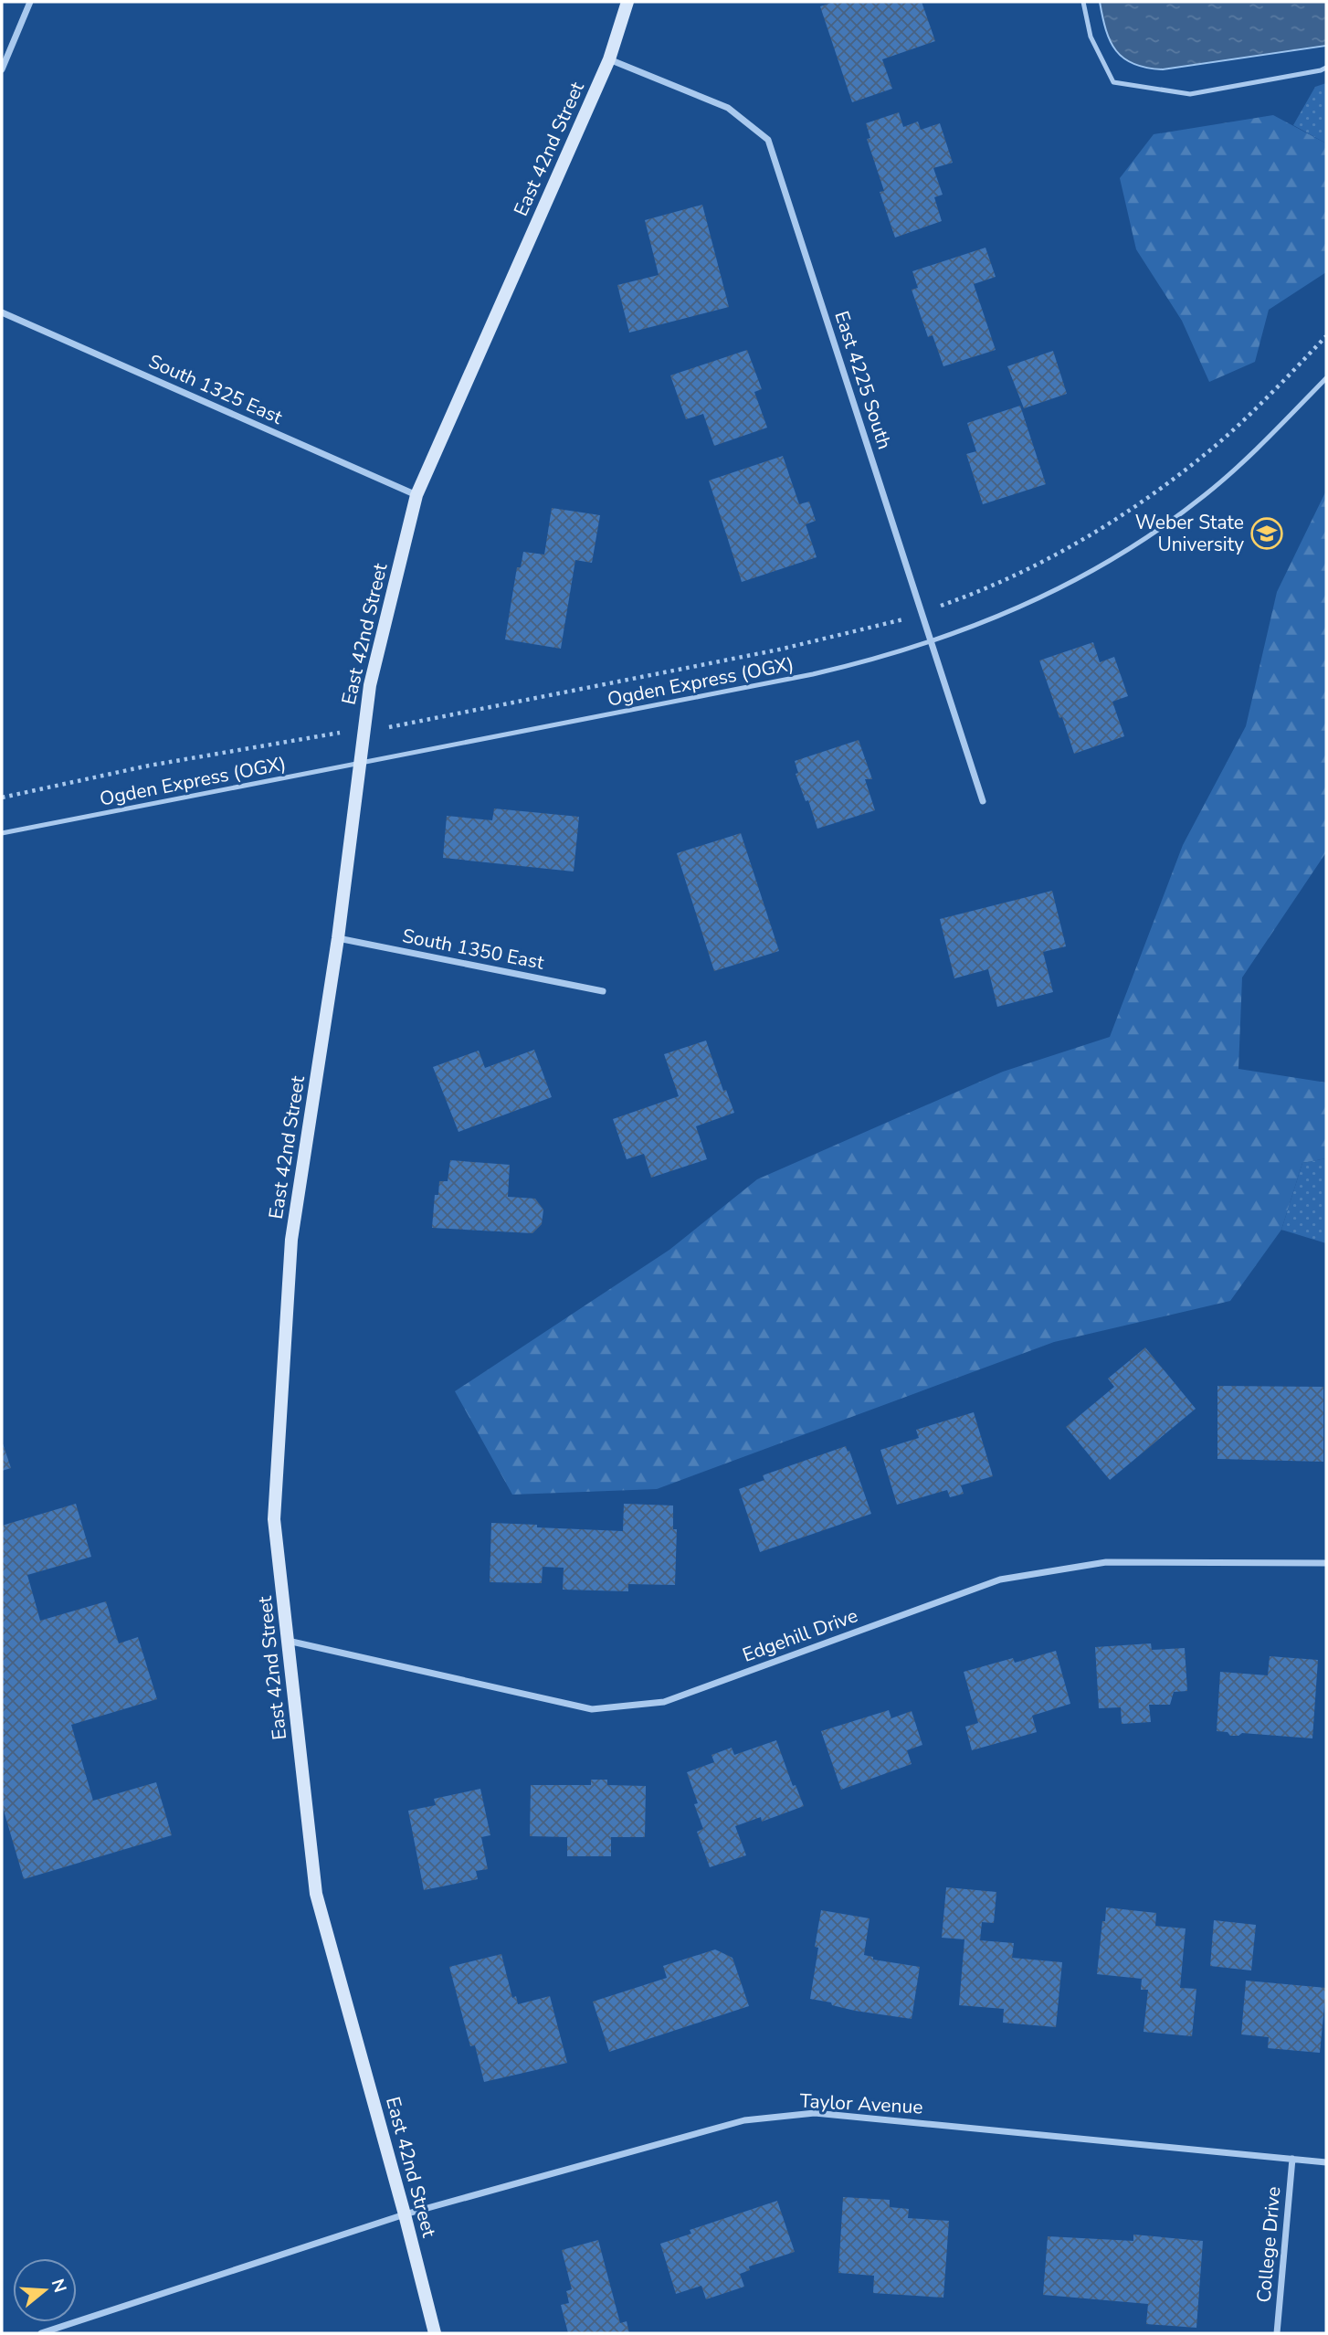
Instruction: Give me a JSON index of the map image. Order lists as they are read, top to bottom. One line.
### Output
{"streets":{"street":["East 42nd Street","East 4225 South","South 1325 East","South 1350 East","Edgehill Drive","Taylor Avenue","College Drive"],"lane":["Ogden Express (OGX)"]},"crossings":[["East 42nd Street","East 4225 South"],["East 42nd Street","South 1325 East"],["East 42nd Street","Ogden Express (OGX)"],["East 42nd Street","South 1350 East"],["East 42nd Street","Edgehill Drive"],["East 42nd Street","Taylor Avenue"],["East 4225 South","Ogden Express (OGX)"],["Taylor Avenue","College Drive"]],"places":{"school or university":["Weber State University"]},"north":"right"}
